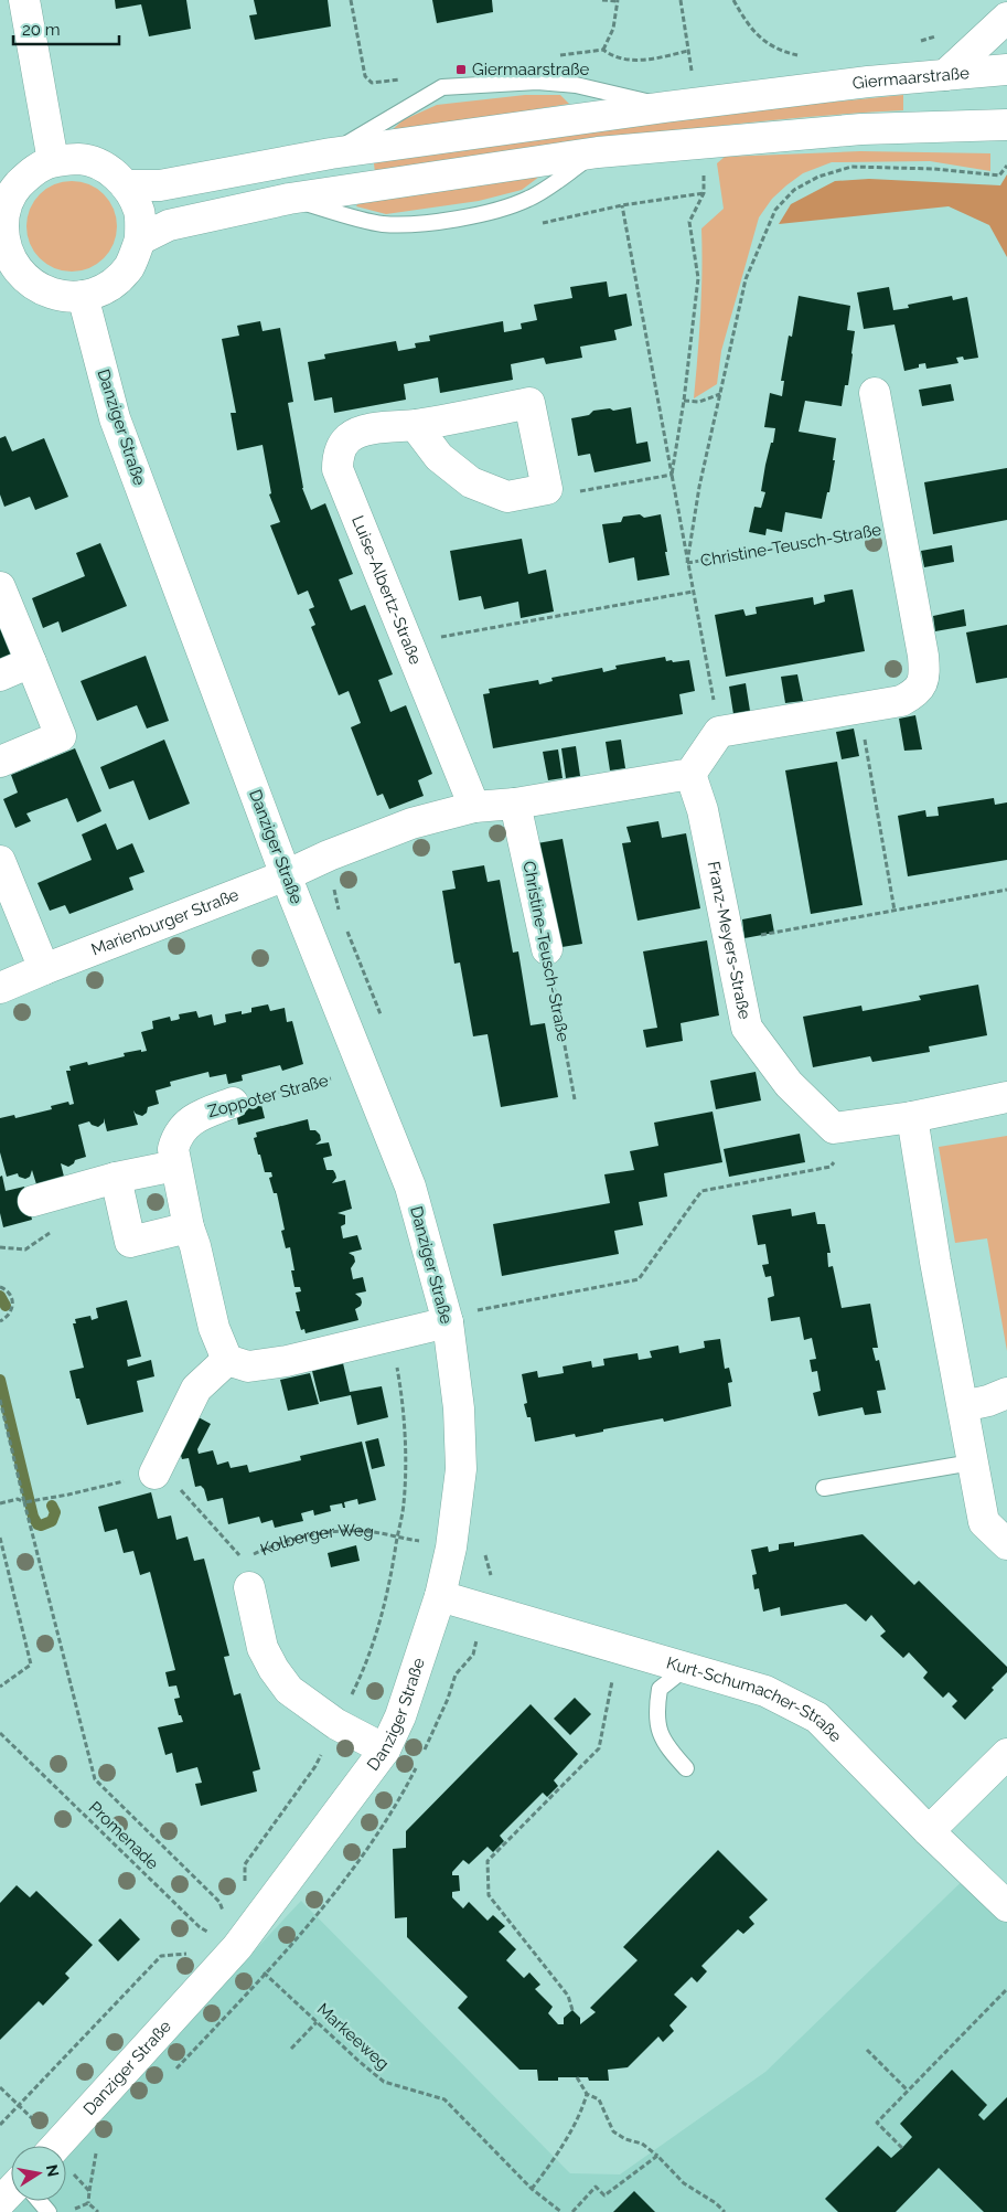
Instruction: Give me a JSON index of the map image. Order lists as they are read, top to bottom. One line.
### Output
{"streets":{"street":["Giermaarstraße","Danziger Straße","Christine-Teusch-Straße","Luise-Albertz-Straße","Marienburger Straße","Franz-Meyers-Straße","Zoppoter Straße","Kurt-Schumacher-Straße"],"path":["Kolberger Weg","Promenade","Markeeweg"]},"crossings":[["Giermaarstraße","Danziger Straße"],["Danziger Straße","Marienburger Straße"],["Danziger Straße","Zoppoter Straße"],["Danziger Straße","Kolberger Weg"],["Danziger Straße","Kurt-Schumacher-Straße"],["Danziger Straße","Markeeweg"]],"places":{"transit":["Giermaarstraße"]},"scale_bar":"20 m","north":"right"}
